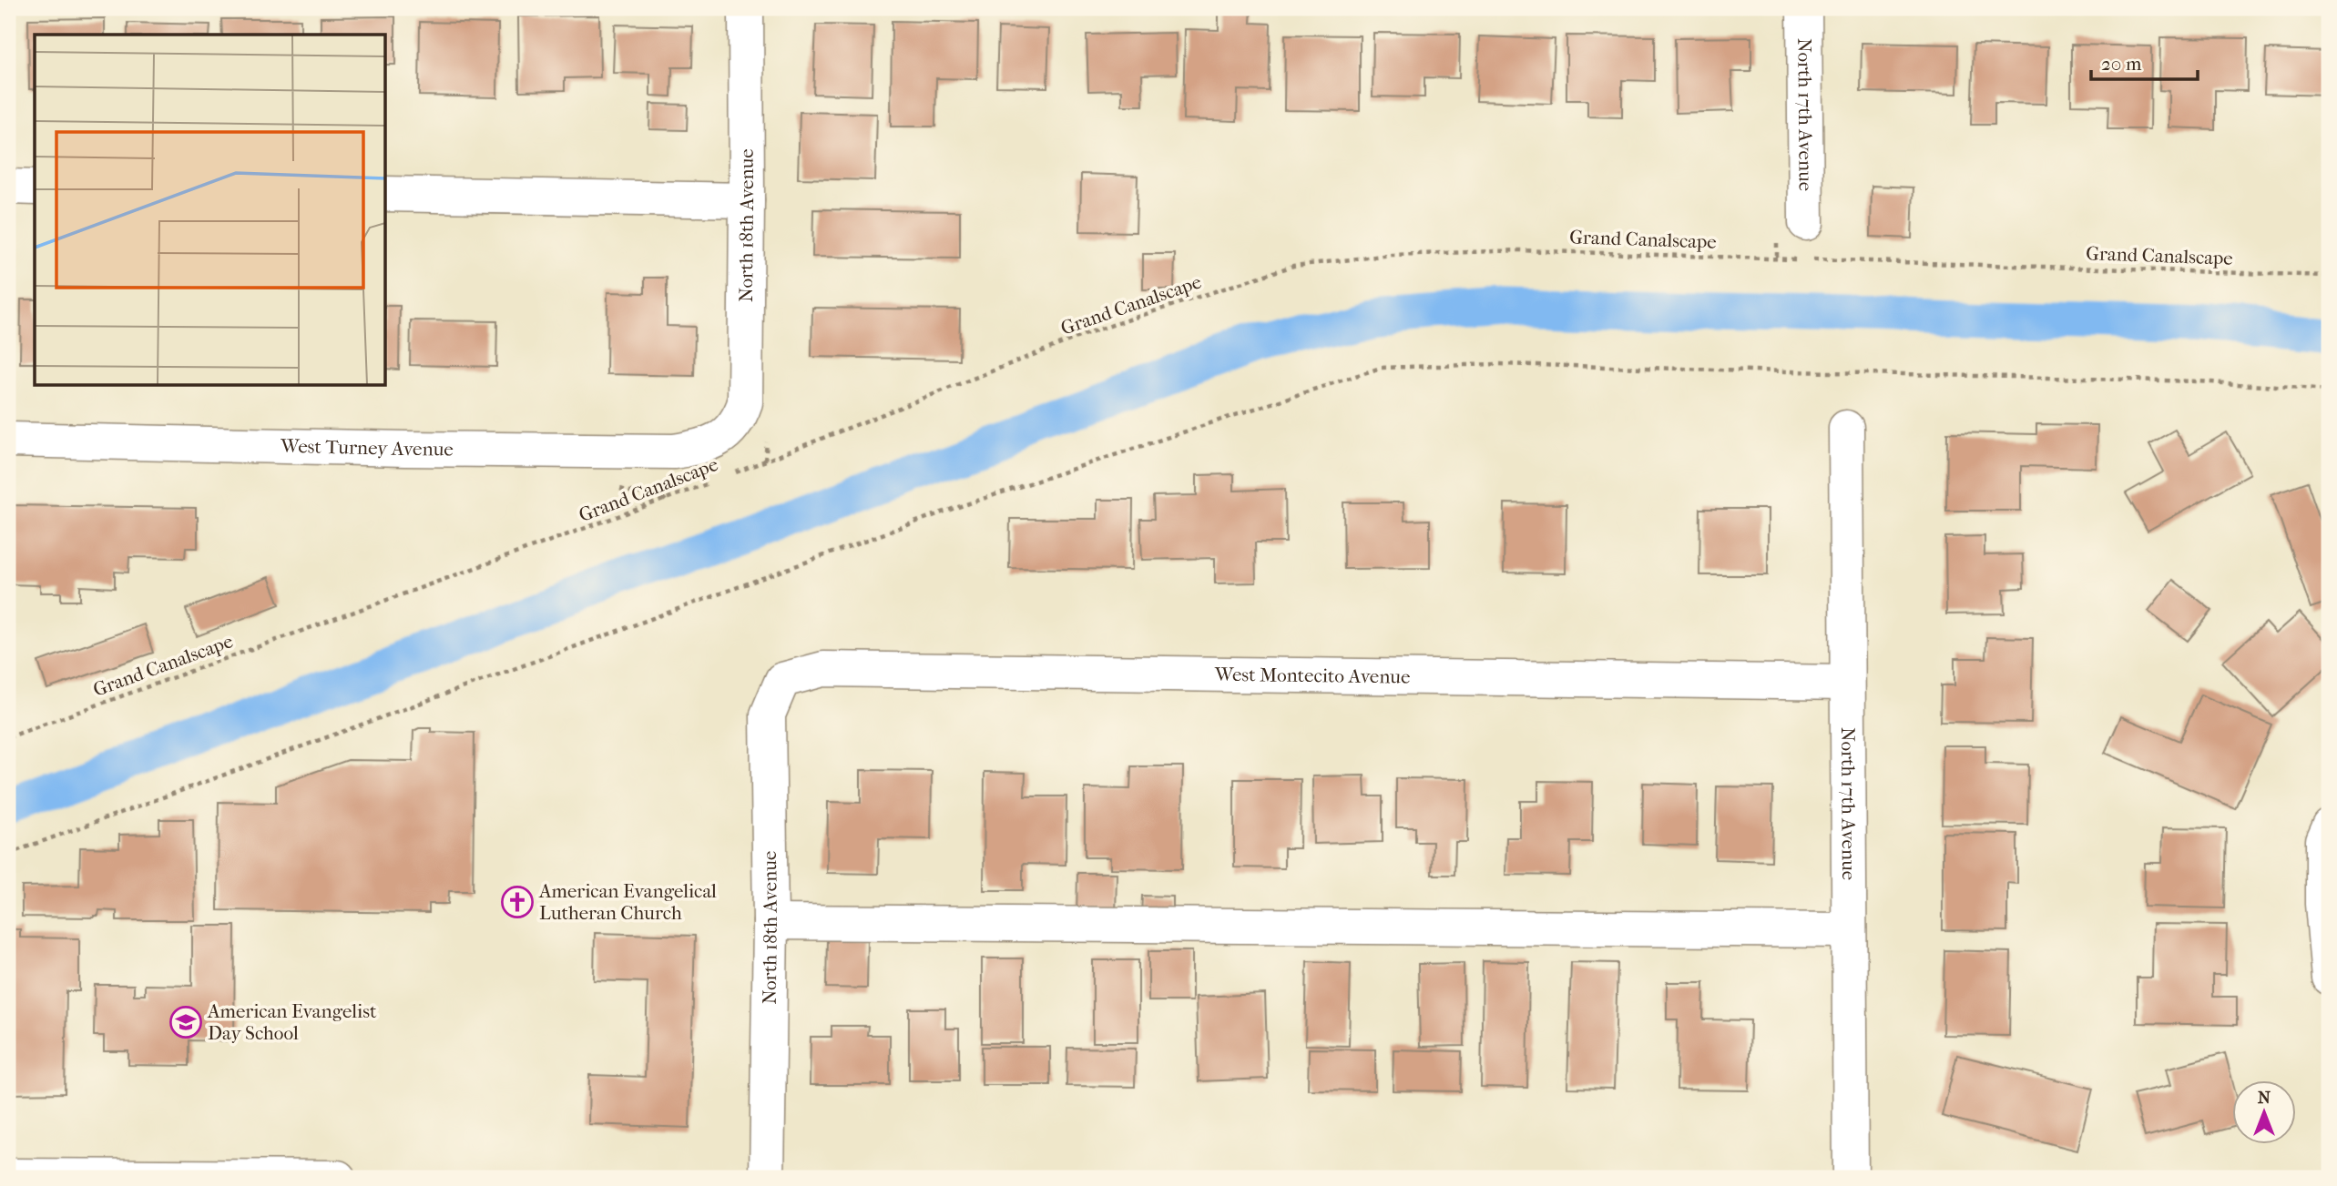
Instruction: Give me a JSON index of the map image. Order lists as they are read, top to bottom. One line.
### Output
{"streets":{"street":["North 17th Avenue","North 18th Avenue","West Turney Avenue","West Montecito Avenue"],"path":["Grand Canalscape"]},"crossings":[["North 17th Avenue","West Montecito Avenue"],["North 18th Avenue","West Turney Avenue"],["North 18th Avenue","West Montecito Avenue"]],"places":{"church":["American Evangelical Lutheran Church"],"school or university":["American Evangelist Day School"]},"scale_bar":"20 m","north":"top"}
